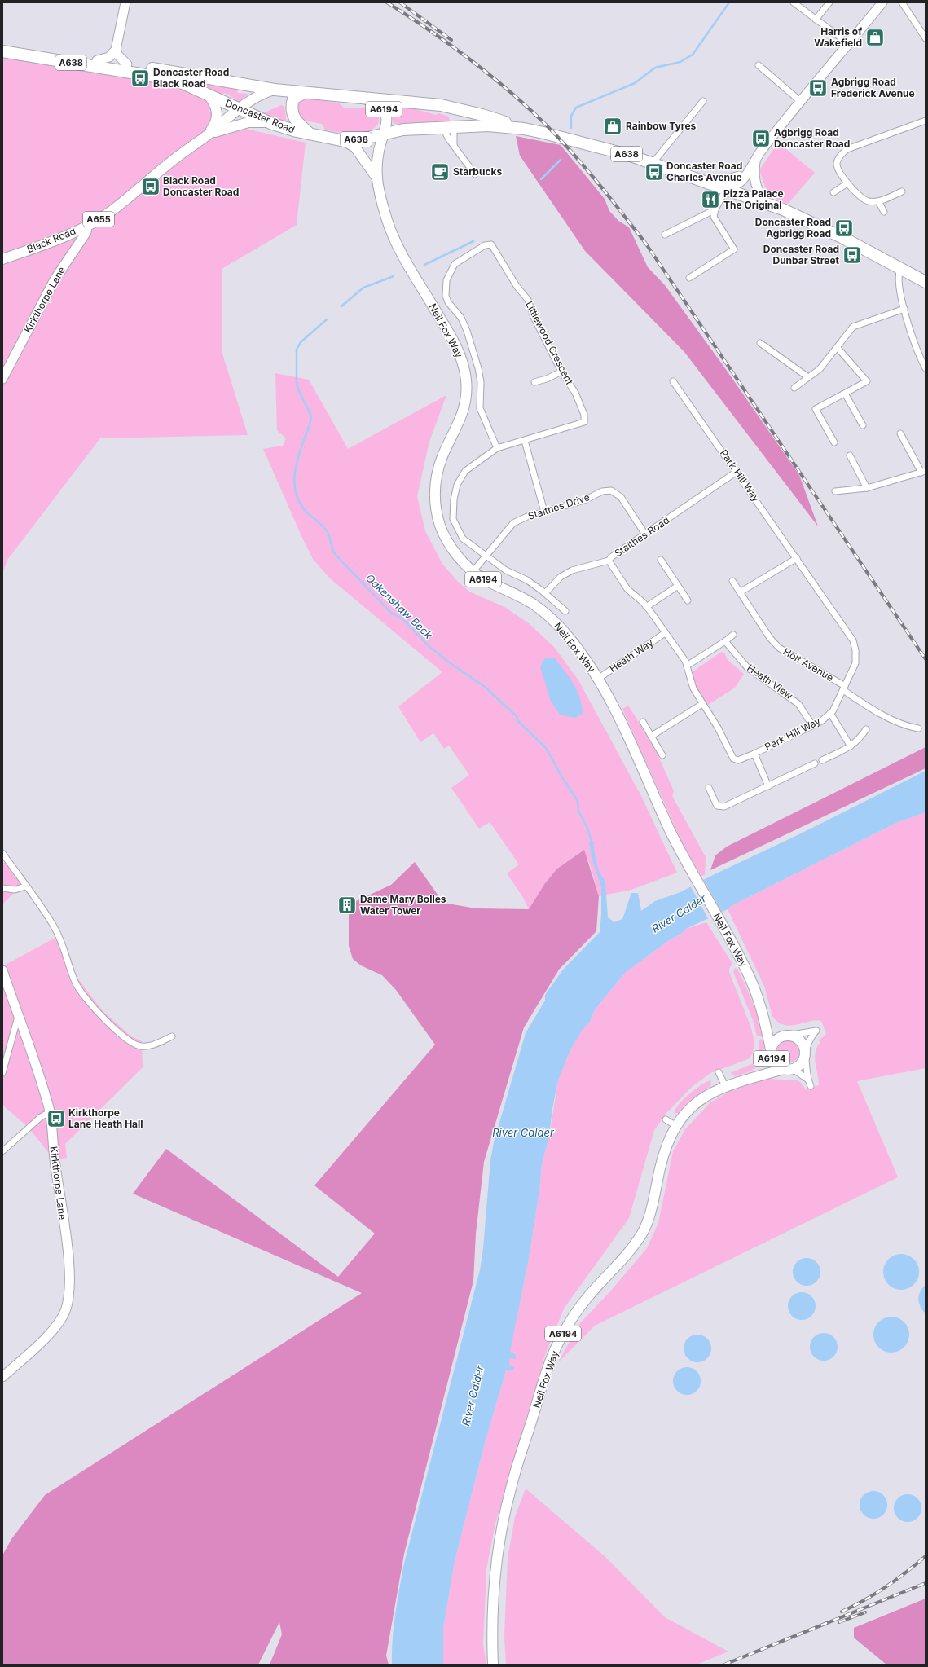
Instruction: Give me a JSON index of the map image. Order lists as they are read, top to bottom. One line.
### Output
{"streets":{"highway":["A638","Doncaster Road"],"main road":["A6194","A655","Black Road","Neil Fox Way"],"street":["Kirkthorpe Lane","Littlewood Crescent","Park Hill Way","Staithes Drive","Staithes Road","Heath Way","Holt Avenue","Heath View"]},"crossings":[["A638","Doncaster Road"],["A6194","Neil Fox Way"],["Doncaster Road","Black Road"],["Doncaster Road","Neil Fox Way"],["Black Road","Kirkthorpe Lane"],["Neil Fox Way","Staithes Drive"],["Neil Fox Way","Heath Way"],["Littlewood Crescent","Staithes Drive"],["Littlewood Crescent","Staithes Road"],["Park Hill Way","Staithes Road"],["Park Hill Way","Heath Way"],["Park Hill Way","Holt Avenue"],["Park Hill Way","Heath View"],["Staithes Drive","Staithes Road"]],"water":["Oakenshaw Beck","River Calder"],"places":{"shop":["Harris of Wakefield","Rainbow Tyres"],"bus stop":["Doncaster Road Black Road","Agbrigg Road Frederick Avenue","Agbrigg Road Doncaster Road","Doncaster Road Charles Avenue","Black Road Doncaster Road","Doncaster Road Agbrigg Road","Doncaster Road Dunbar Street","Kirkthorpe Lane Heath Hall"],"cafe":["Starbucks"],"restaurant":["Pizza Palace The Original"],"building":["Dame Mary Bolles Water Tower"]}}
